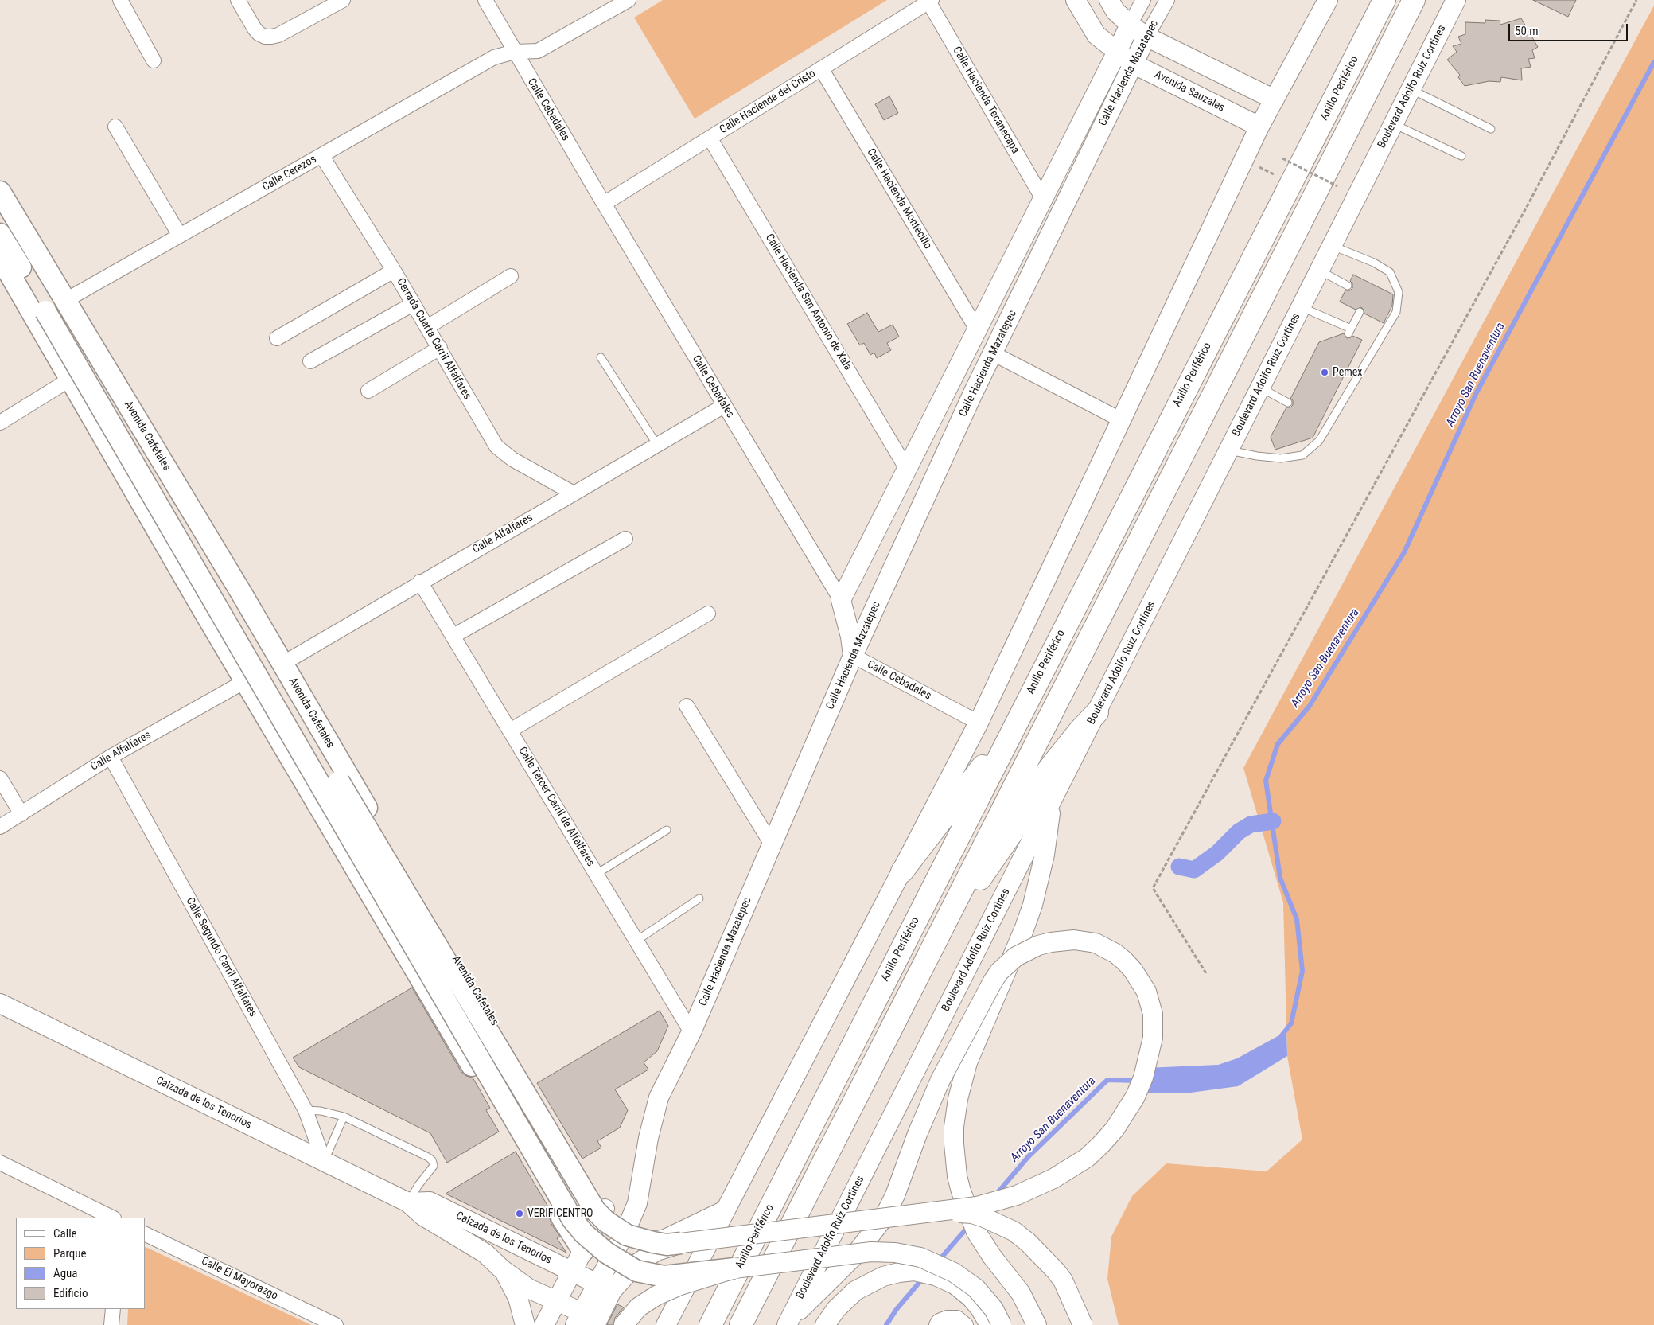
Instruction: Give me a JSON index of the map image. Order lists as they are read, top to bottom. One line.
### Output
{"streets":{"highway":["Anillo Periférico"],"main road":["Calle Hacienda Mazatepec","Boulevard Adolfo Ruiz Cortines","Avenida Sauzales","Calle Cebadales","Avenida Cafetales","Calzada de los Tenorios"],"street":["Calle Hacienda Tecanecapa","Calle Hacienda del Cristo","Calle Cerezos","Calle Hacienda Montecillo","Calle Hacienda San Antonio de Xala","Cerrada Cuarta Carril Alfalfares","Calle Alfalfares","Calle Tercer Carril de Alfalfares","Calle Segundo Carril Alfalfares","Calle El Mayorazgo"]},"crossings":[["Calle Hacienda Mazatepec","Avenida Sauzales"],["Calle Hacienda Mazatepec","Calle Hacienda Tecanecapa"],["Calle Hacienda Mazatepec","Calle Cebadales"],["Calle Hacienda Mazatepec","Calle Hacienda Montecillo"],["Calle Hacienda Mazatepec","Calle Hacienda San Antonio de Xala"],["Calle Hacienda Mazatepec","Avenida Cafetales"],["Calle Hacienda Mazatepec","Calle Tercer Carril de Alfalfares"],["Calle Hacienda Mazatepec","Calzada de los Tenorios"],["Calle Hacienda Tecanecapa","Calle Hacienda del Cristo"],["Calle Hacienda del Cristo","Calle Cebadales"],["Calle Hacienda del Cristo","Calle Hacienda Montecillo"],["Calle Hacienda del Cristo","Calle Hacienda San Antonio de Xala"],["Calle Cebadales","Calle Cerezos"],["Calle Cebadales","Calle Alfalfares"],["Calle Cerezos","Cerrada Cuarta Carril Alfalfares"],["Calle Cerezos","Avenida Cafetales"],["Cerrada Cuarta Carril Alfalfares","Calle Alfalfares"],["Avenida Cafetales","Calle Alfalfares"],["Calle Alfalfares","Calle Tercer Carril de Alfalfares"],["Calle Alfalfares","Calle Segundo Carril Alfalfares"],["Calle Segundo Carril Alfalfares","Calzada de los Tenorios"]],"water":["Arroyo San Buenaventura"],"places":["Pemex","VERIFICENTRO"],"legend":["Calle","Parque","Agua","Edificio"],"scale_bar":"50 m"}
